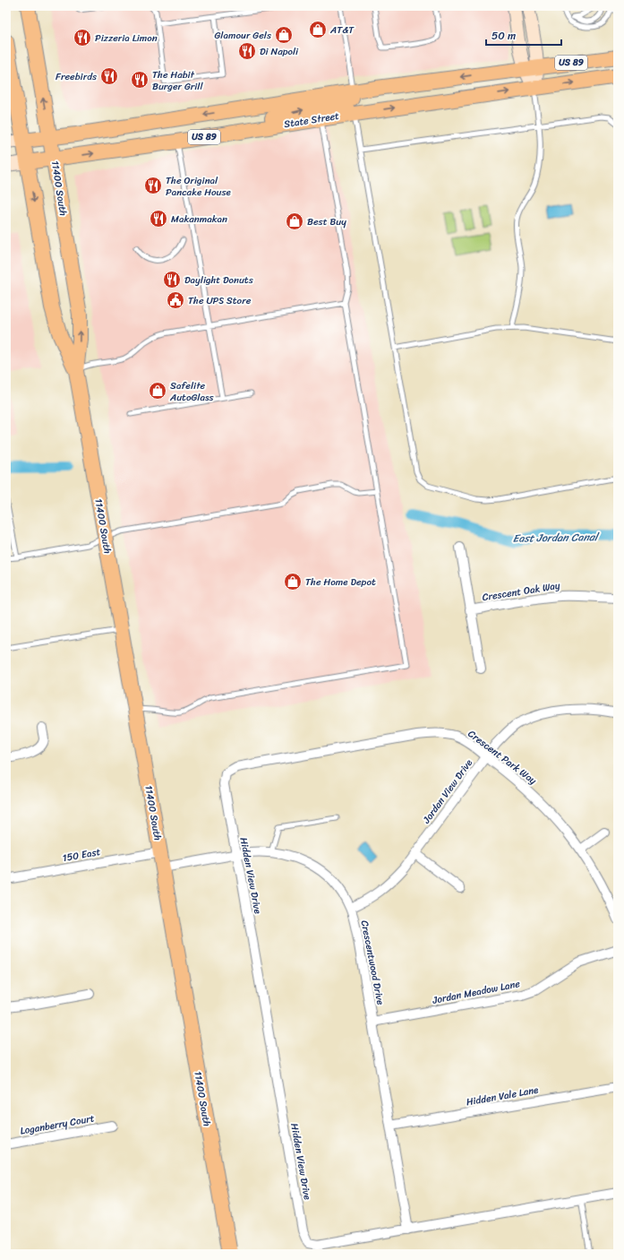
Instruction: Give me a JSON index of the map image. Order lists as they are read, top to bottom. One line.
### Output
{"streets":{"main road":["US 89","State Street","11400 South"],"street":["Crescent Oak Way","Crescent Park Way","Jordan View Drive","150 East","Hidden View Drive","Crescentwood Drive","Jordan Meadow Lane","Hidden Vale Lane","Loganberry Court"]},"crossings":[["US 89","11400 South"],["State Street","11400 South"],["11400 South","150 East"],["11400 South","Crescentwood Drive"],["Crescent Park Way","Jordan View Drive"],["Crescent Park Way","Hidden View Drive"],["Jordan View Drive","Crescentwood Drive"],["Hidden View Drive","Crescentwood Drive"],["Crescentwood Drive","Jordan Meadow Lane"],["Crescentwood Drive","Hidden Vale Lane"]],"water":["East Jordan Canal"],"places":{"shop":["AT&T","Glamour Gels","Best Buy","Safelite AutoGlass","The Home Depot"],"restaurant":["Pizzeria Limon","Di Napoli","Freebirds","The Habit Burger Grill","The Original Pancake House","Makanmakan","Daylight Donuts"],"public building":["The UPS Store"]},"scale_bar":"50 m"}
